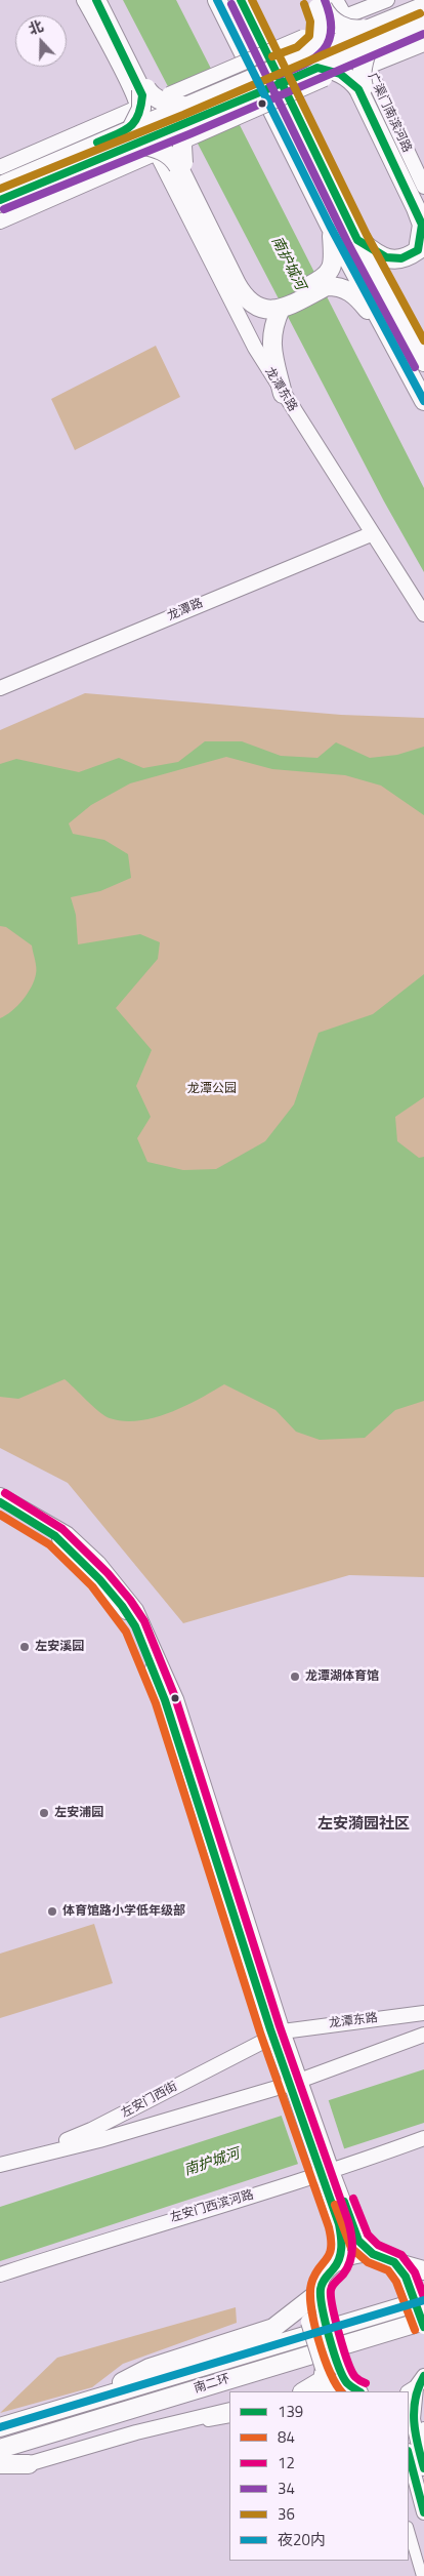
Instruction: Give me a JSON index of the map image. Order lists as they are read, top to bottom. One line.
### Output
{"streets":{"highway":["南二环"],"street":["广渠门南滨河路","龙潭东路","龙潭路","左安门西街","左安门西滨河路"]},"crossings":[["龙潭东路","龙潭路"],["龙潭东路","左安门西街"]],"districts":["左安漪园社区"],"water":["南护城河"],"parks":["龙潭公园"],"places":["左安溪园","龙潭湖体育馆","左安浦园","体育馆路小学低年级部"],"lines":["transit line 139","transit line 34","transit line 36","transit line 夜20内","transit line 12","transit line 84"],"legend":["139","84","12","34","36","夜20内"],"north":"top"}
